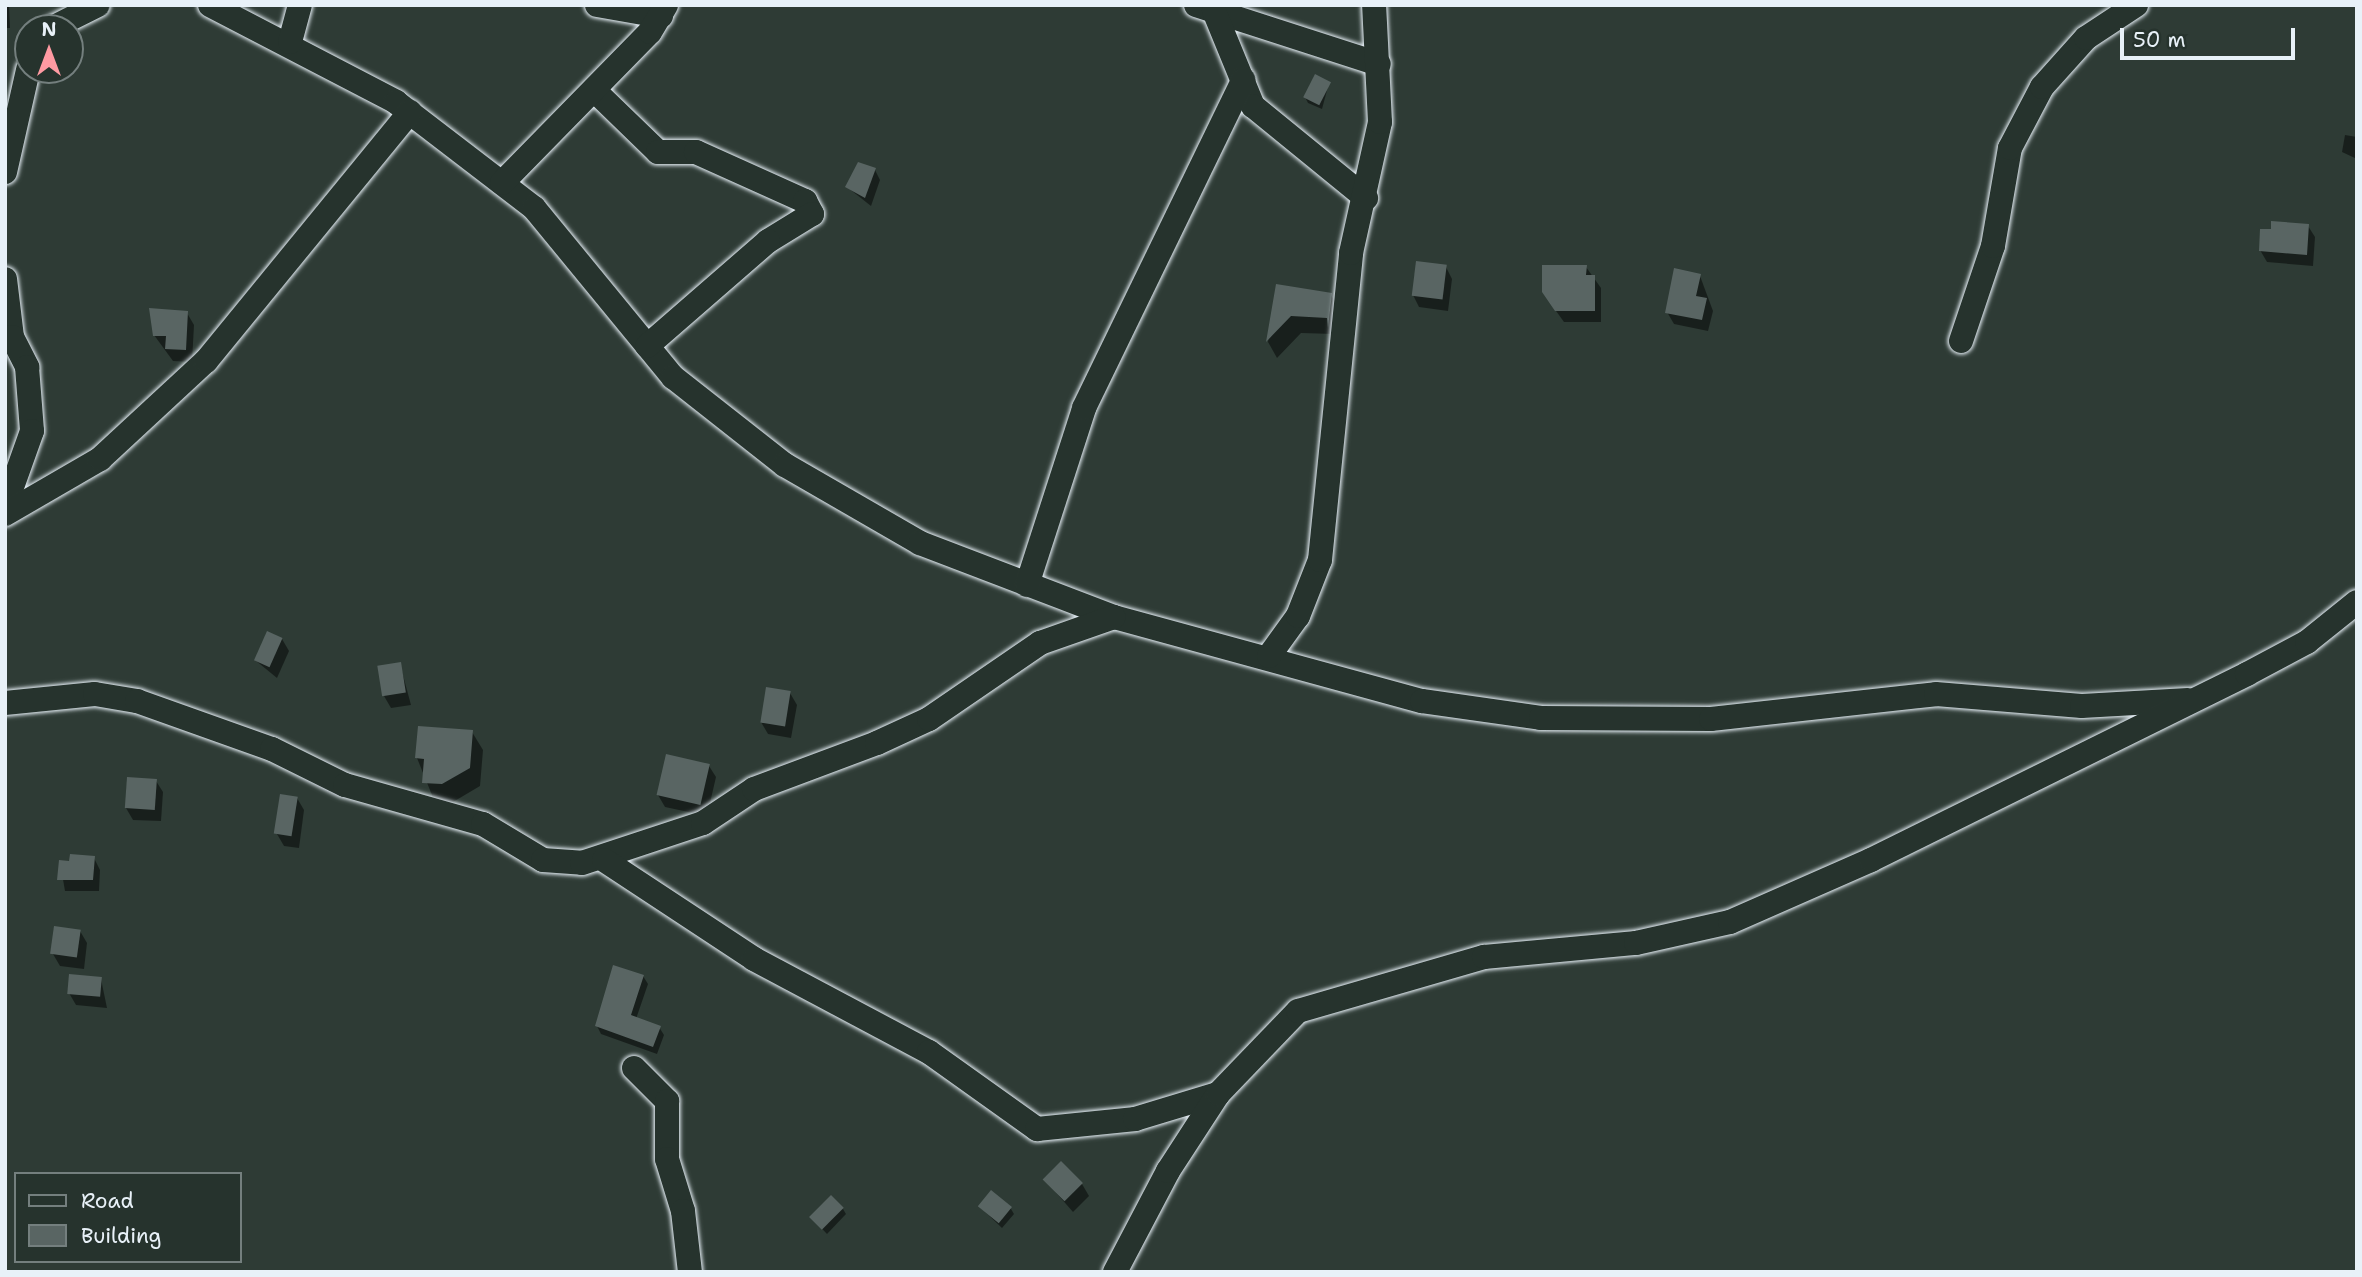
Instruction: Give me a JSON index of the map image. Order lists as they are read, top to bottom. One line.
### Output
{"legend":["Road","Building"],"scale_bar":"50 m","north":"top"}
